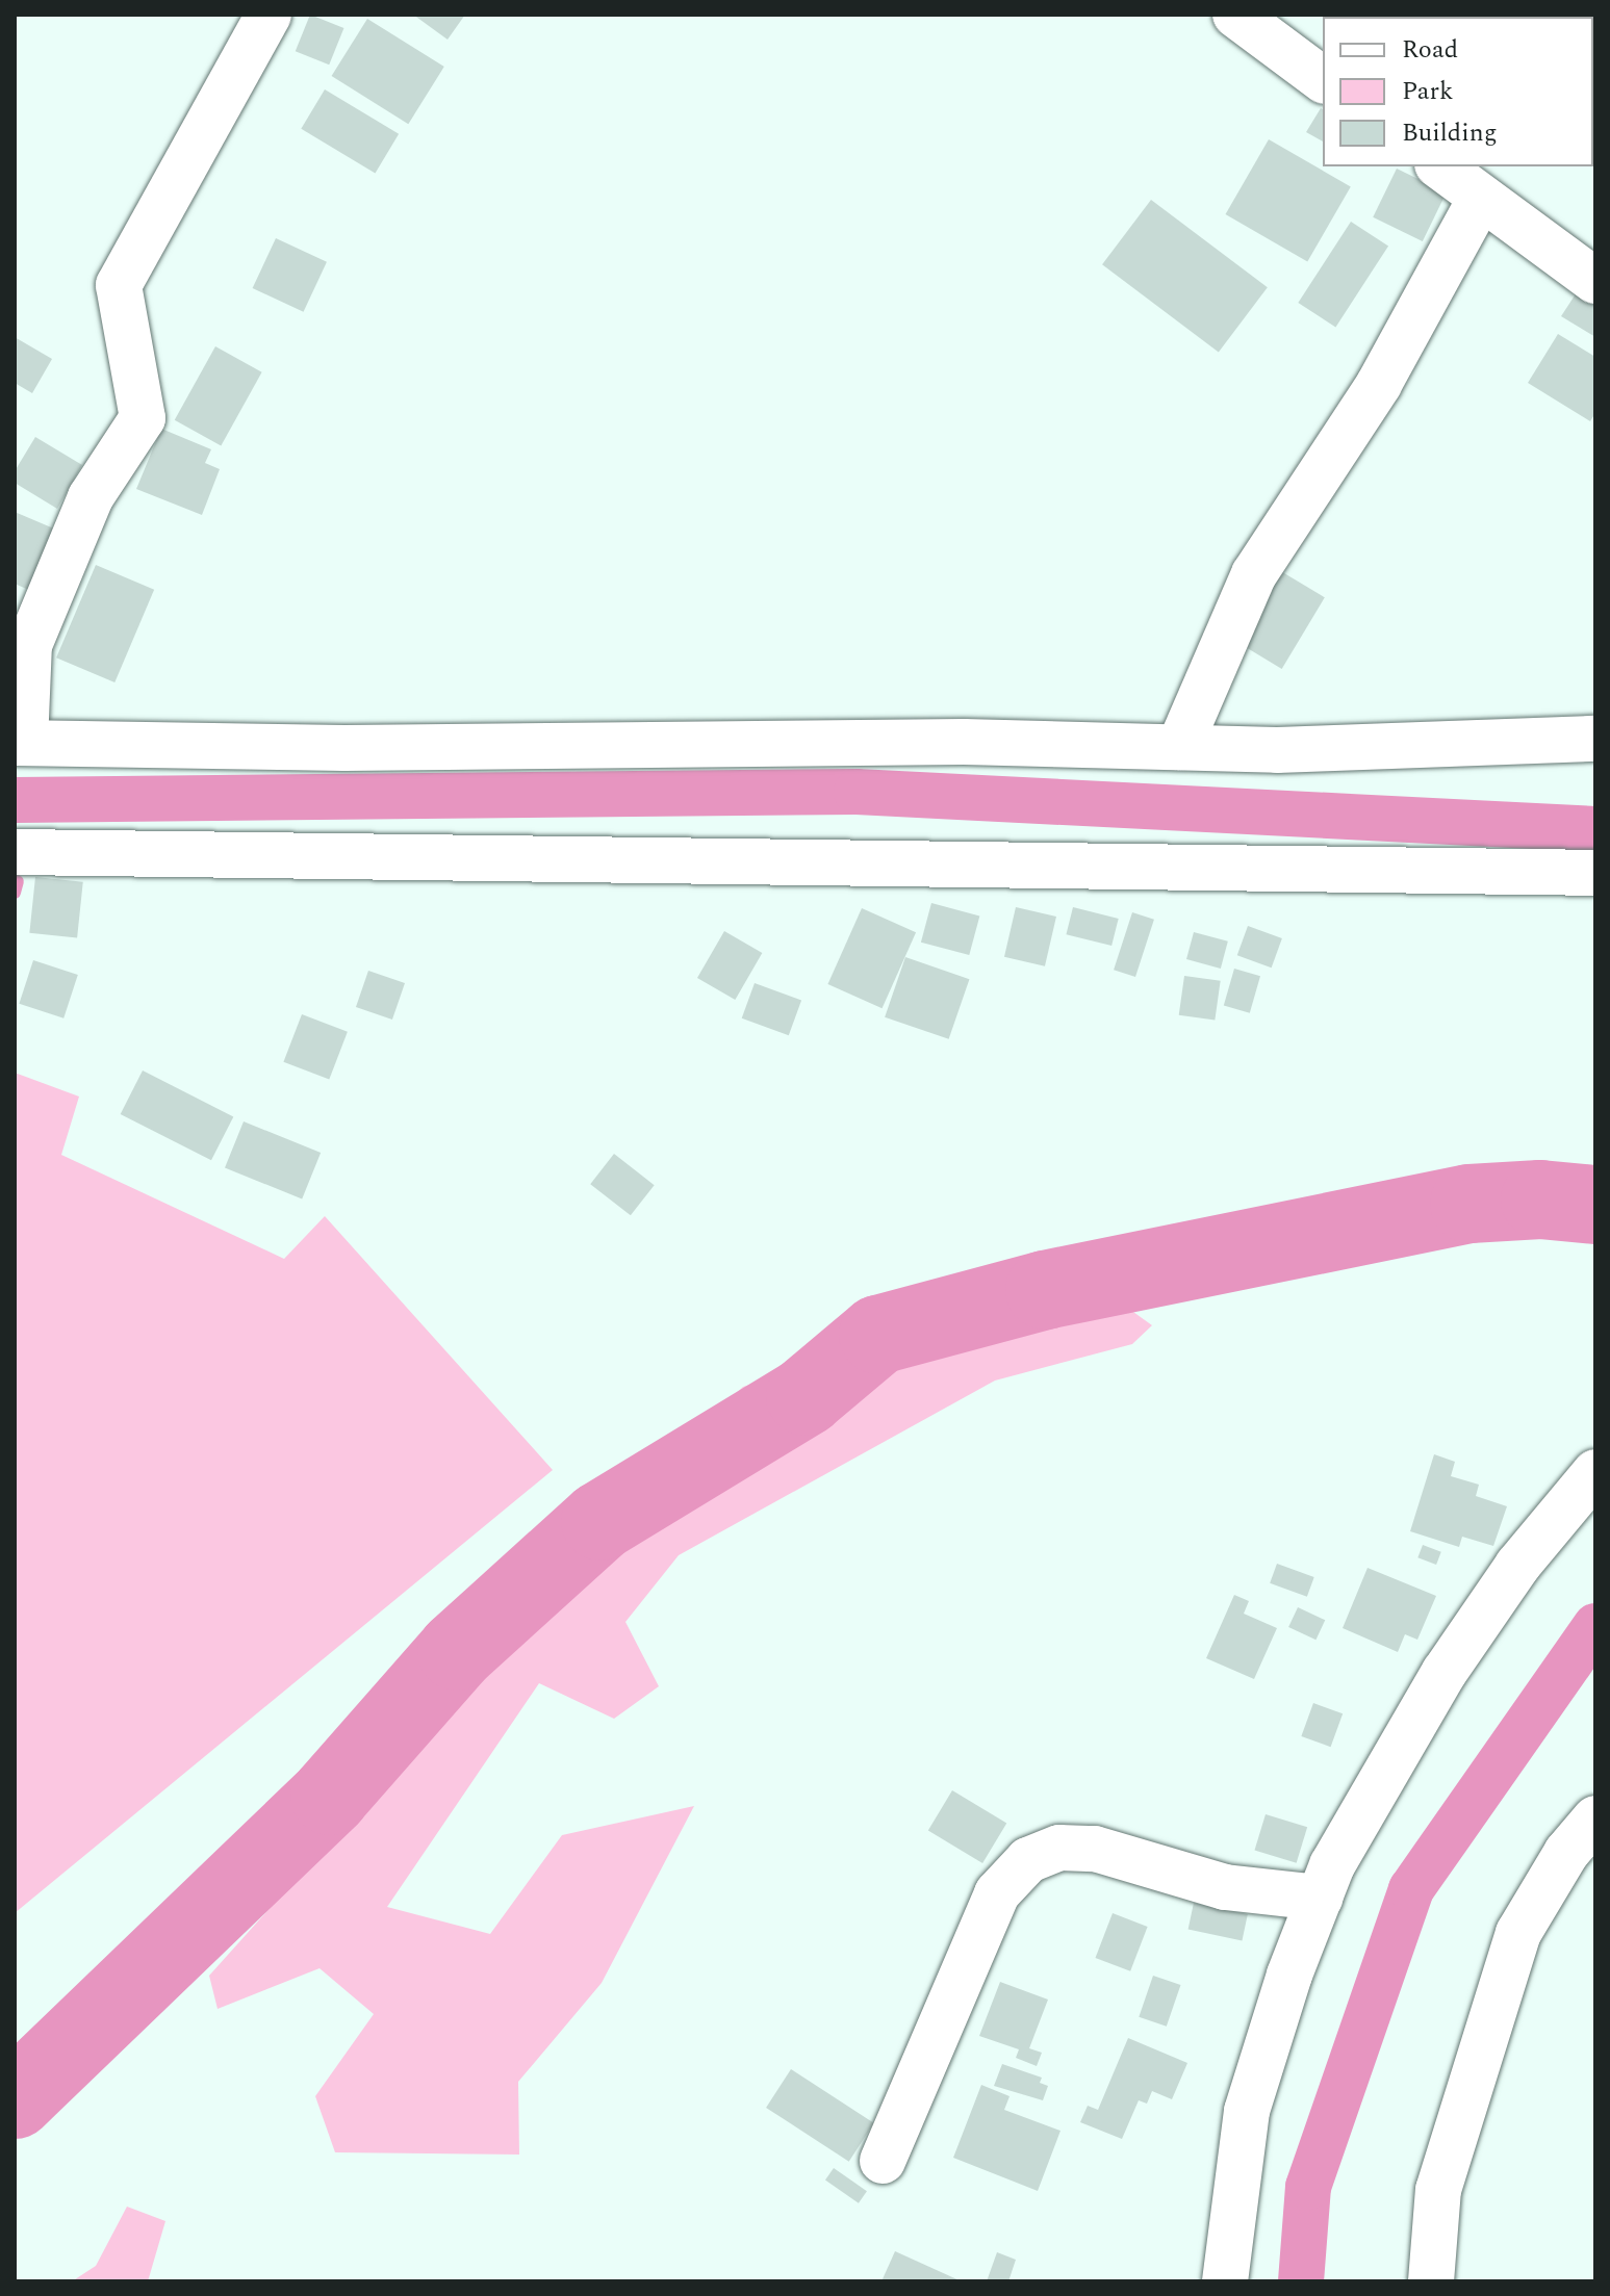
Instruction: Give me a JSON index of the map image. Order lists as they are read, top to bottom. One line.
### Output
{"legend":["Road","Park","Building"]}
